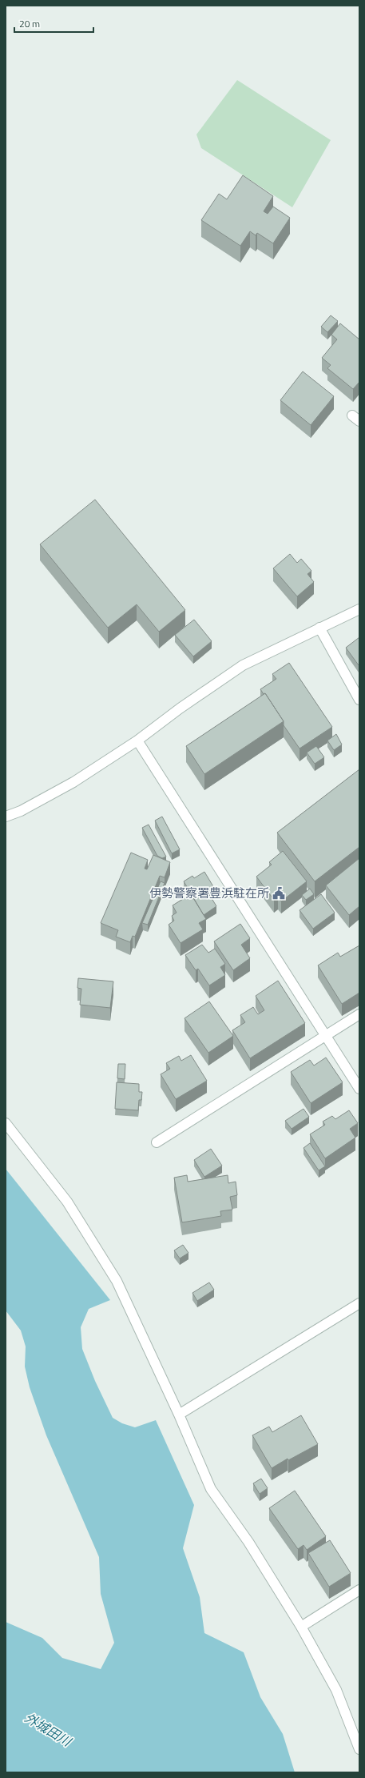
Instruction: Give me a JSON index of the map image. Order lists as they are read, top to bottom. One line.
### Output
{"water":["外城田川"],"places":{"public building":["伊勢警察署豊浜駐在所"]},"scale_bar":"20 m"}
